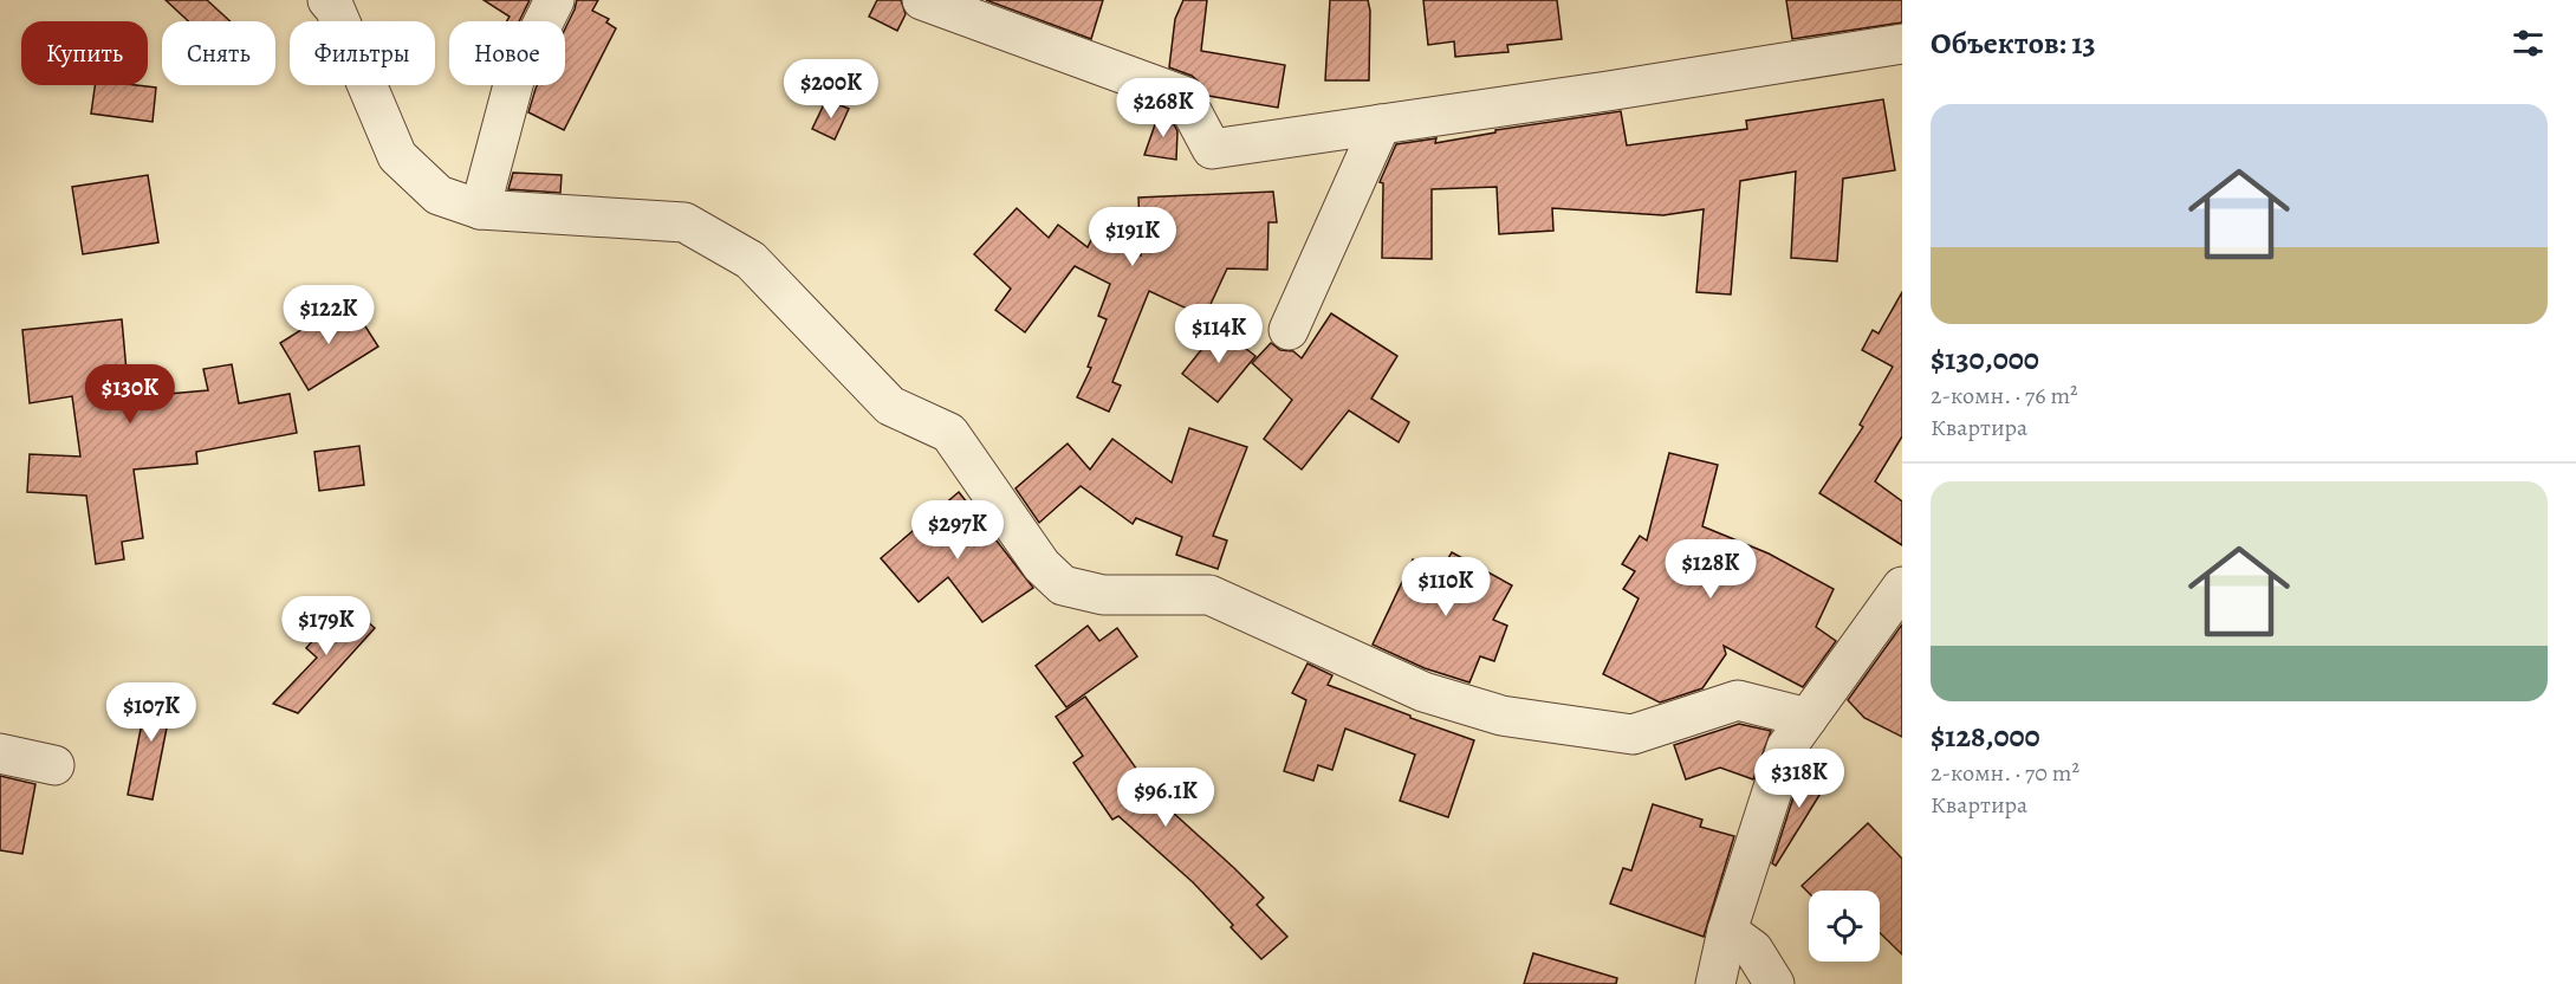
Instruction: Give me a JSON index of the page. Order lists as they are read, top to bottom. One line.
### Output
{"page":{"heading":"Объектов: 13","chip":["Купить","Снять","Фильтры","Новое"],"price":["$200K","$268K","$191K","$122K","$114K","$130K","$297K","$128K","$110K","$179K","$107K","$318K","$96.1K"],"list":[{"name":"$130,000","note":"2-комн. · 76 m² · Квартира"},{"name":"$128,000","note":"2-комн. · 70 m² · Квартира"}]}}
